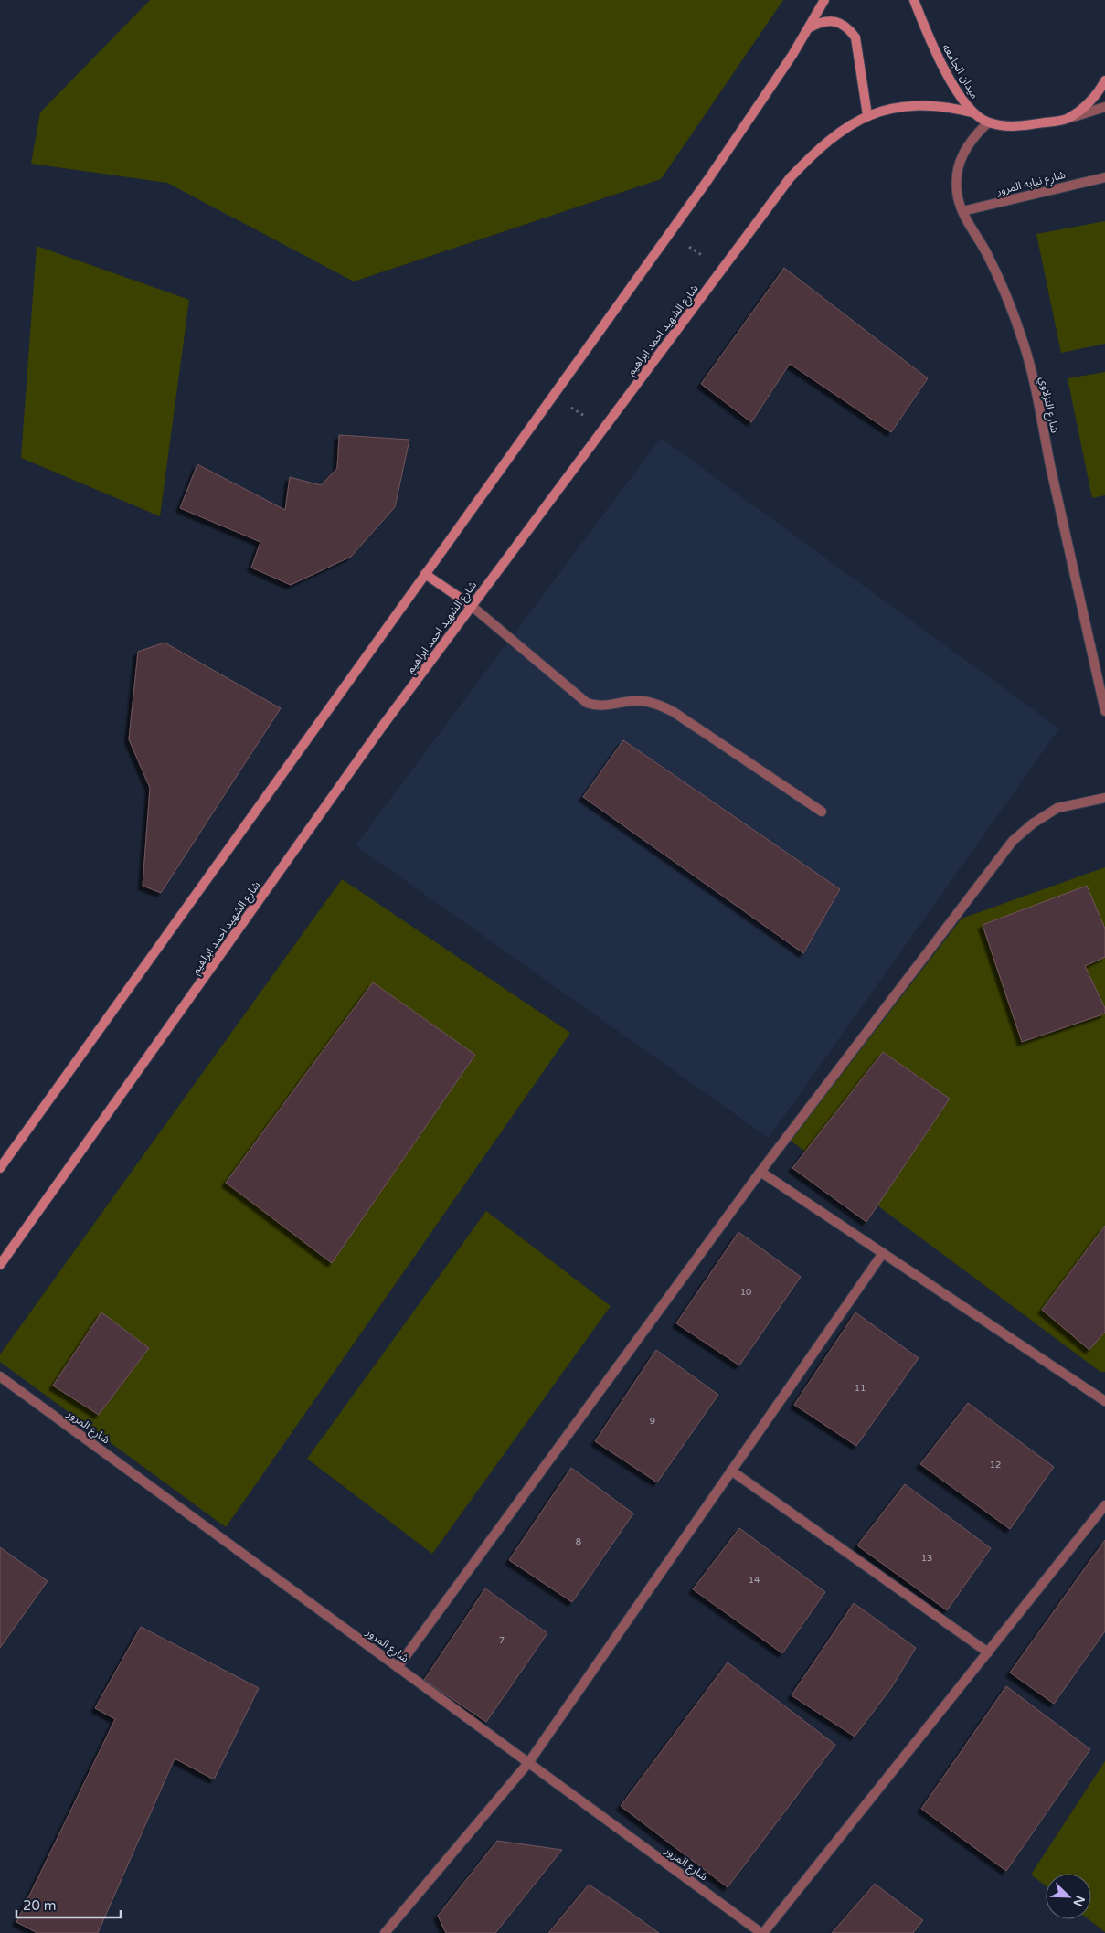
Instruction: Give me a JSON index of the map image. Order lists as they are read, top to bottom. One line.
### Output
{"streets":{"main road":["ميدان الجامعه","شارع الشهيد احمد ابراهيم"],"street":["شارع نيابه المرور","شارع النزلاوي","شارع المرور"]},"crossings":[["ميدان الجامعه","شارع الشهيد احمد ابراهيم"],["ميدان الجامعه","شارع النزلاوي"],["شارع نيابه المرور","شارع النزلاوي"]],"house_numbers":["10","11","9","12","8","13","14","7"],"scale_bar":"20 m","north":"bottom right"}
